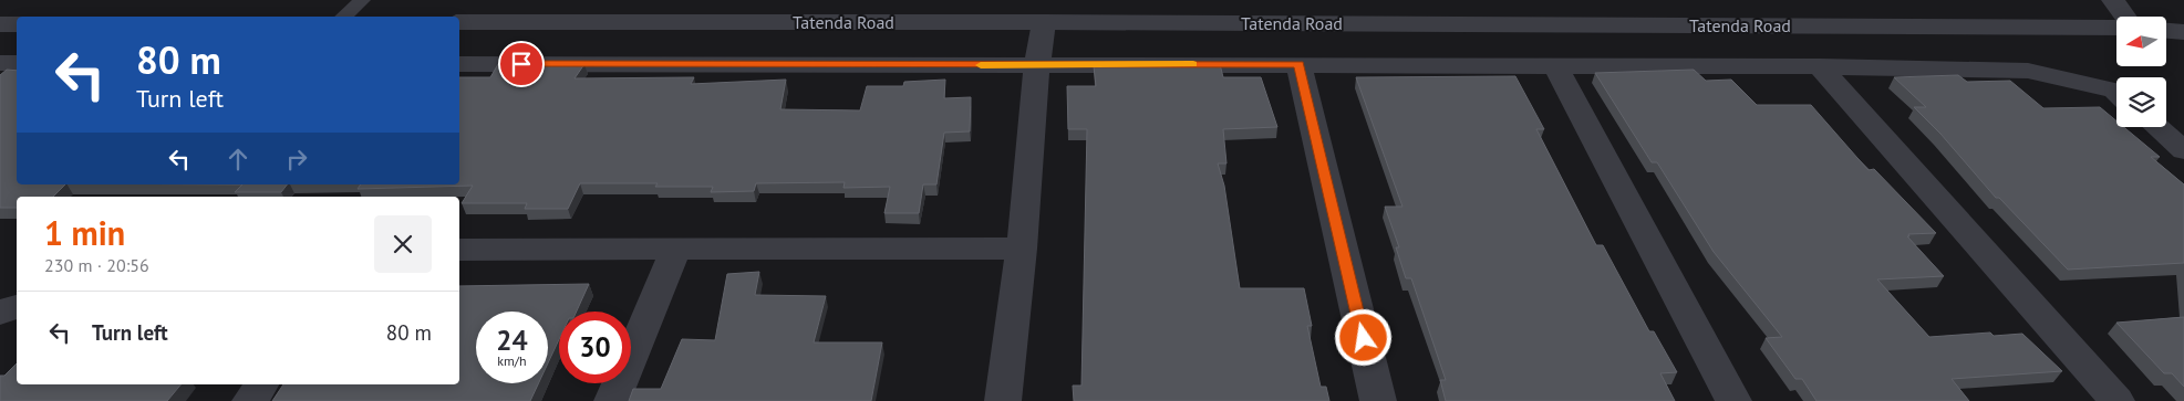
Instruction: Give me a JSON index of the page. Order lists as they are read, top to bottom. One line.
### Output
{"streets":{"street":["Tatenda Road"]},"north":"left","page":{"turn":["80 m","Turn left"],"heading":["1 min","230 m · 20:56"],"list":[{"name":"Turn left","value":"80 m"}],"speed":"24 km/h","limit":"30"}}
